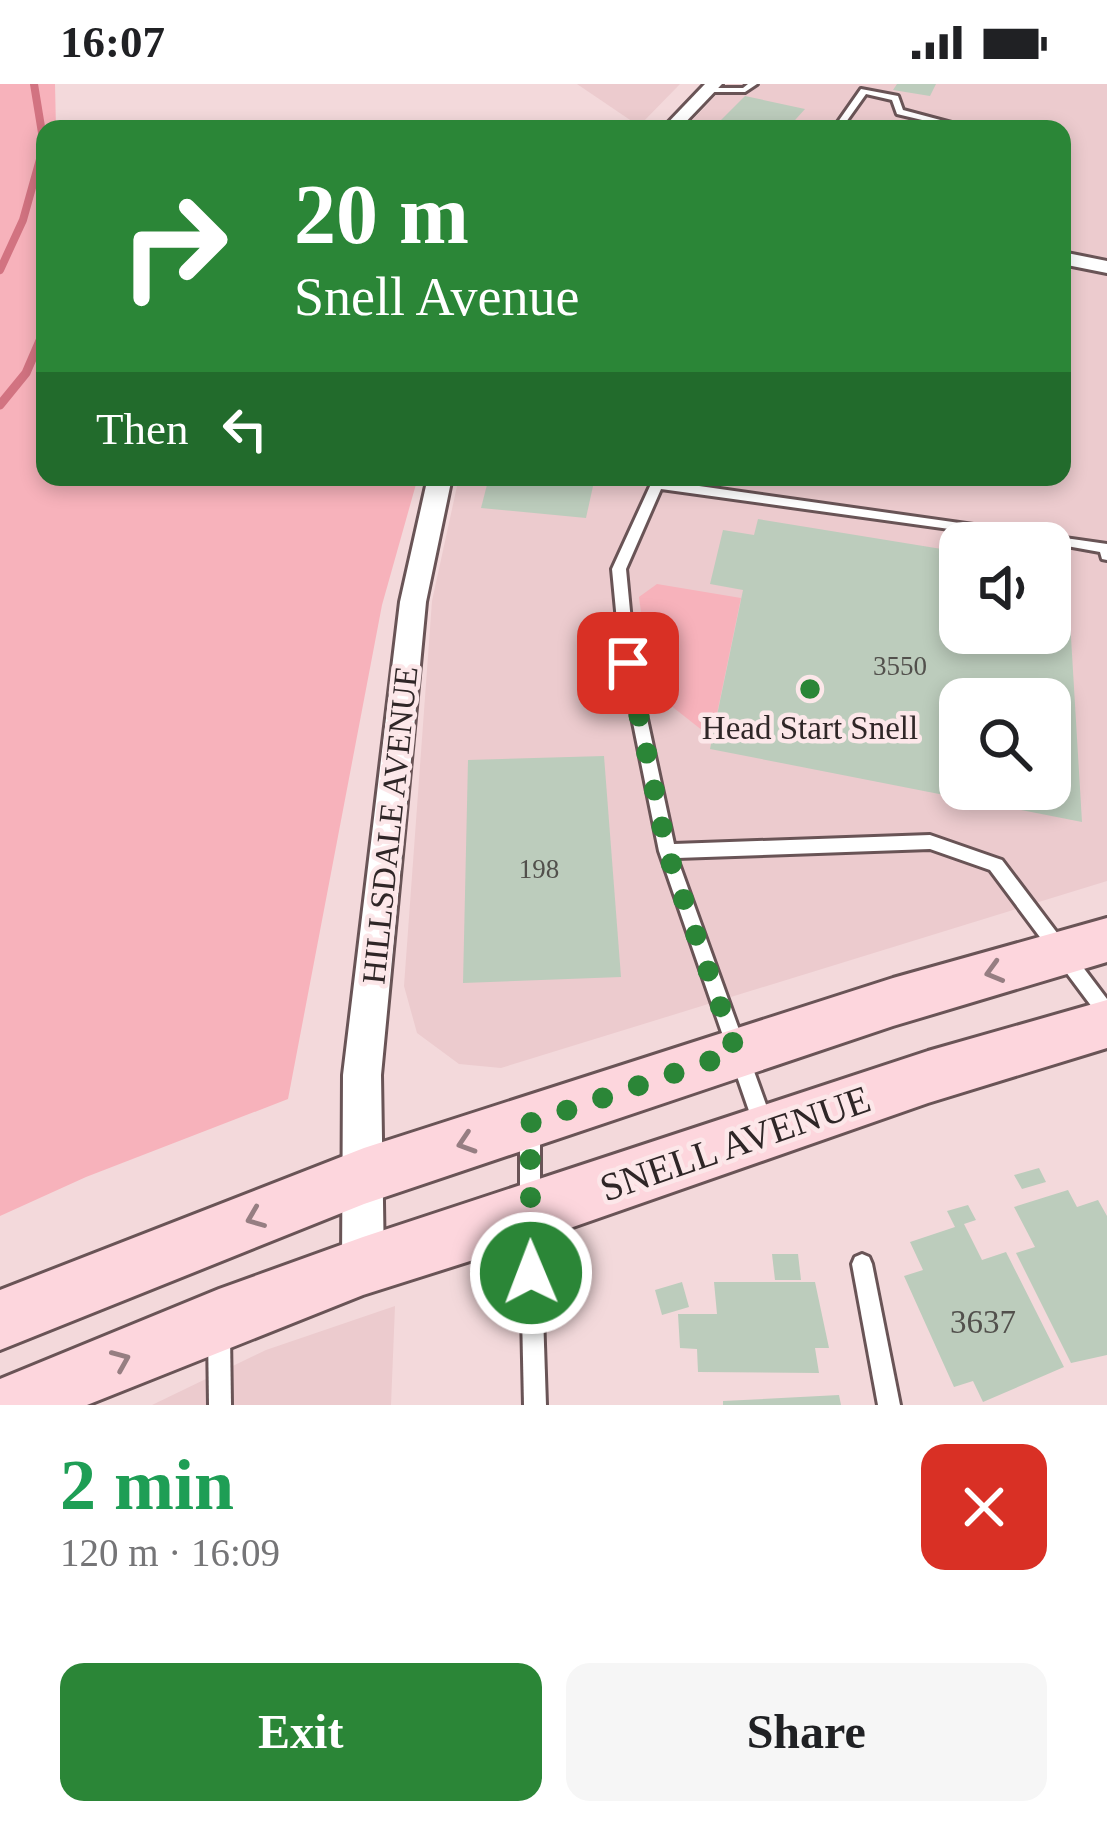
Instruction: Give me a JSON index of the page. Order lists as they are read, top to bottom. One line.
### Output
{"streets":{"main road":["SNELL AVENUE"],"street":["HILLSDALE AVENUE"]},"crossings":[["HILLSDALE AVENUE","SNELL AVENUE"]],"places":["Head Start Snell"],"house_numbers":["3550","198","3637"],"page":{"status":"16:07","turn":["20 m","Snell Avenue"],"then":"Then","heading":["2 min","120 m · 16:09"],"buttons":["Exit","Share"]}}
